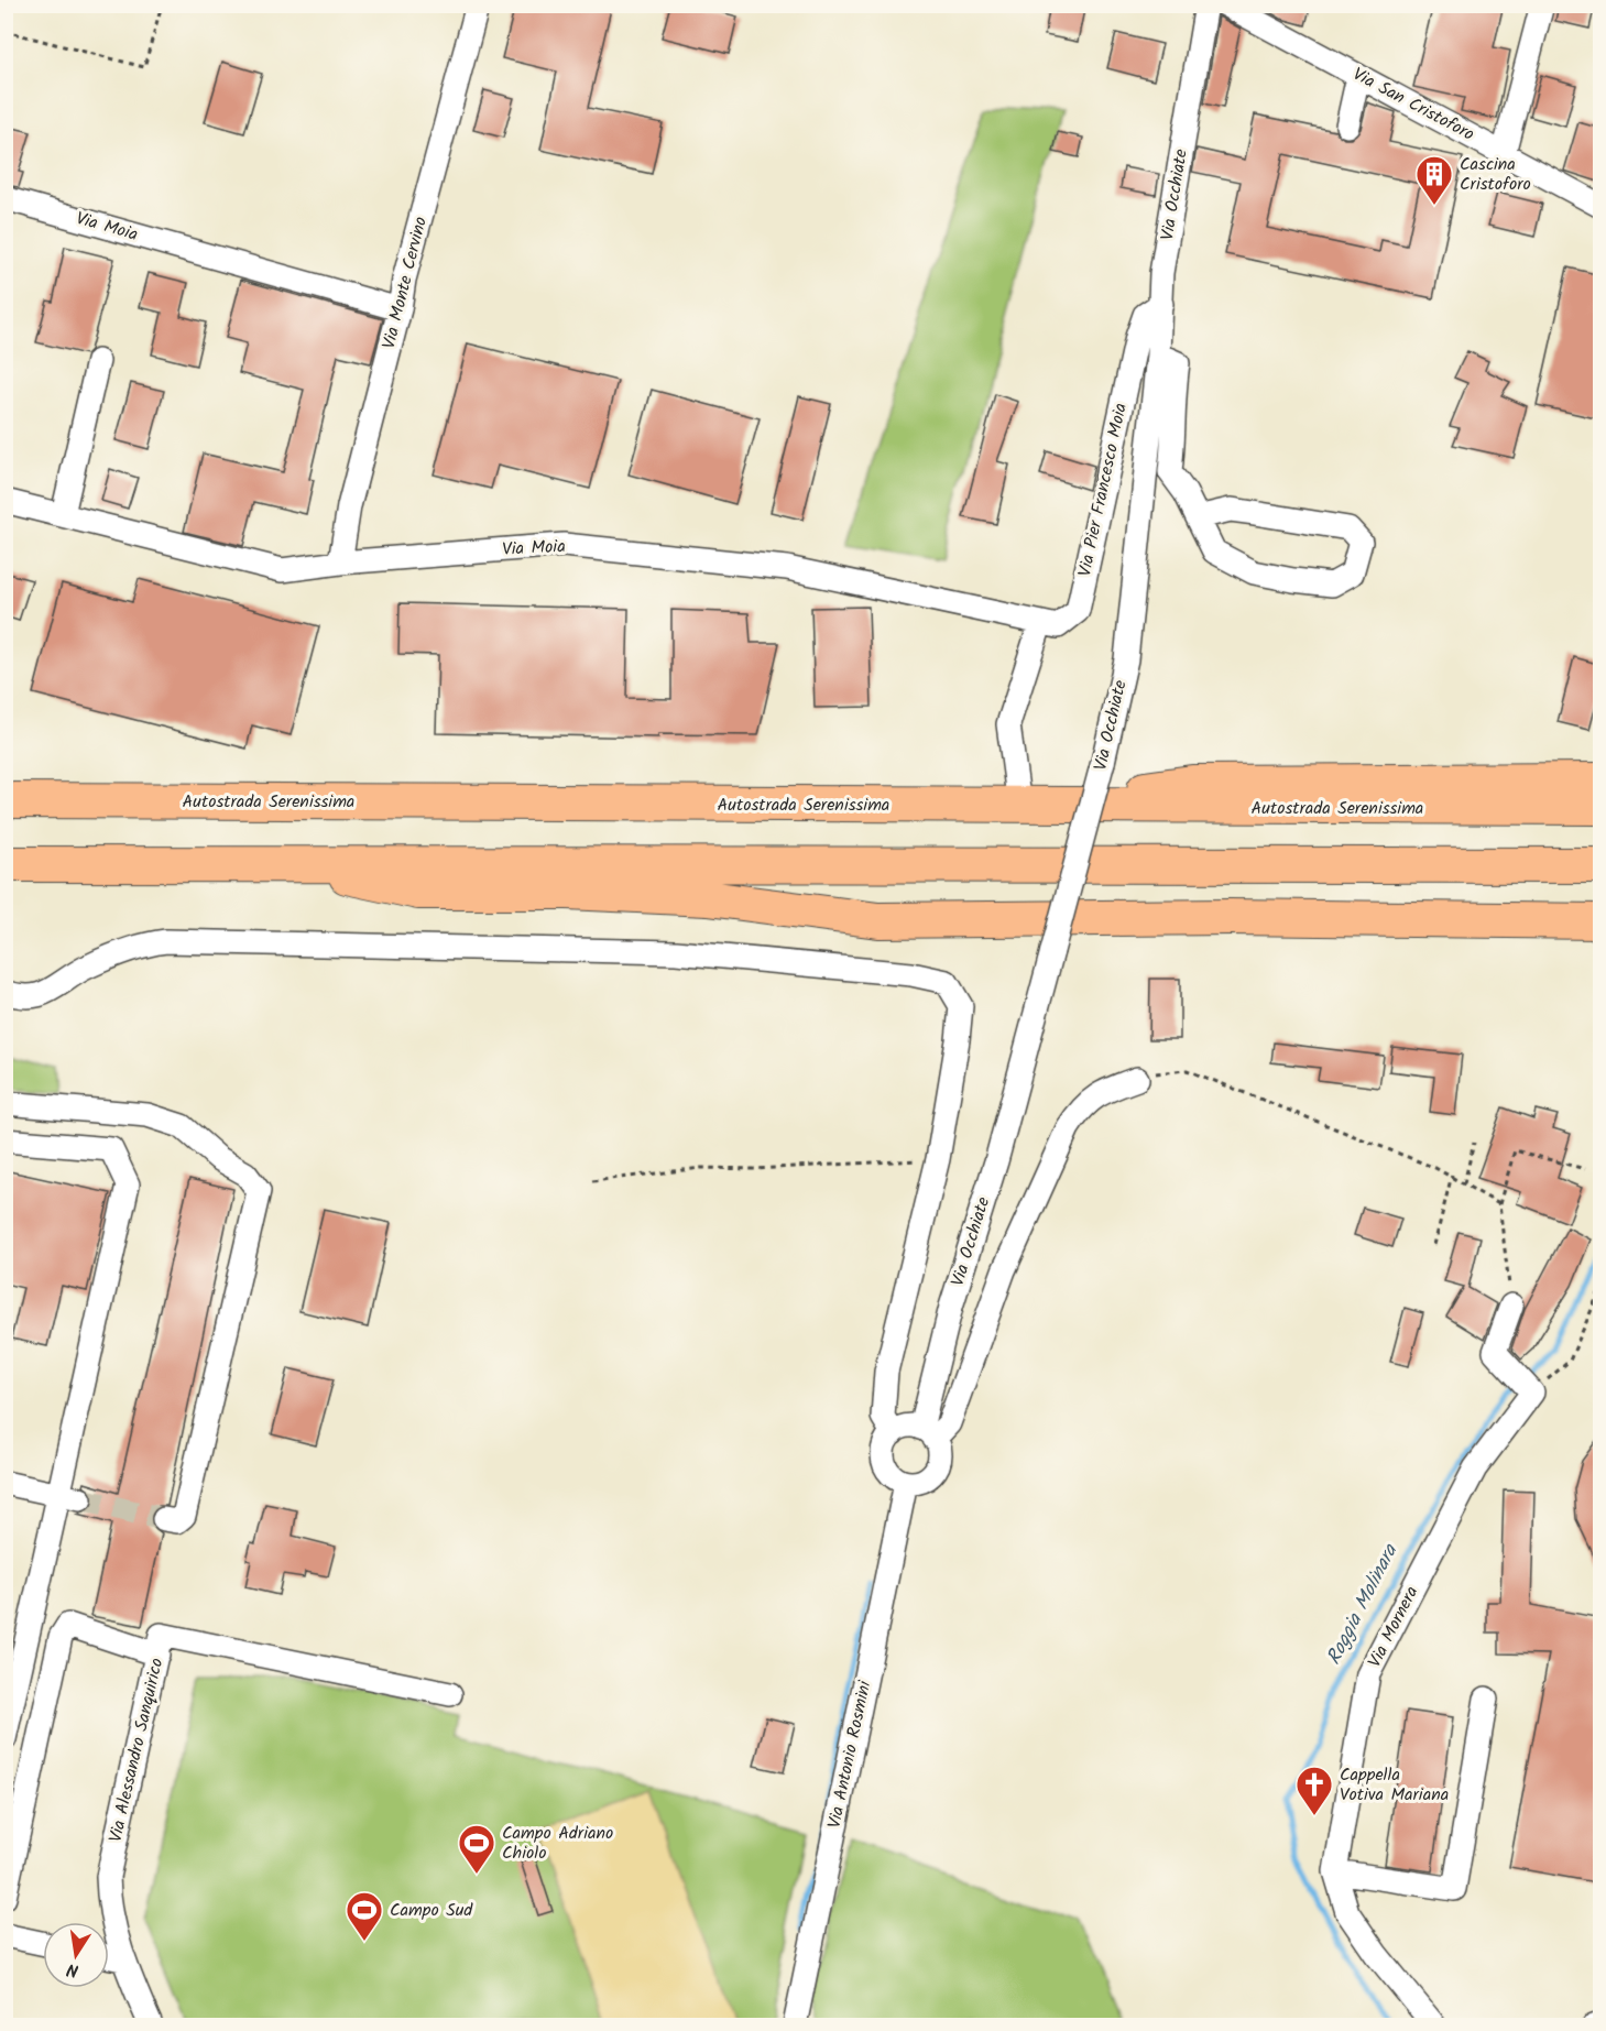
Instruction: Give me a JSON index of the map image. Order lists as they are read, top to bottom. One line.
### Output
{"streets":{"highway":["Autostrada Serenissima"],"street":["Via San Cristoforo","Via Occhiate","Via Moia","Via Monte Cervino","Via Pier Francesco Moia","Via Mornera","Via Alessandro Sanquirico","Via Antonio Rosmini"]},"crossings":[["Via Occhiate","Via Pier Francesco Moia"],["Via Occhiate","Via Antonio Rosmini"],["Via Moia","Via Monte Cervino"],["Via Moia","Via Pier Francesco Moia"]],"water":["Roggia Molinara"],"places":{"building":["Cascina Cristoforo"],"church":["Cappella Votiva Mariana"],"sports":["Campo Adriano Chiolo","Campo Sud"]},"north":"bottom"}
